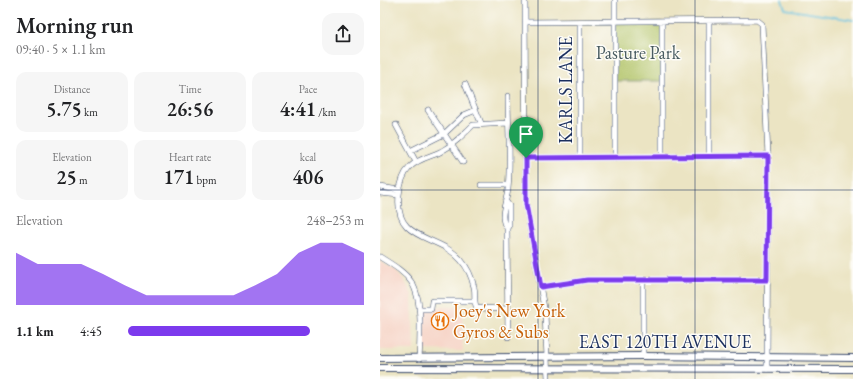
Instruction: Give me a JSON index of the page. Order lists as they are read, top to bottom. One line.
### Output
{"streets":{"main road":["EAST 120TH AVENUE"],"street":["KARLS LANE"]},"parks":["Pasture Park"],"places":{"restaurant":["Joey's New York Gyros & Subs"]},"page":{"heading":["Morning run","09:40 · 5 × 1.1 km"],"stats":[["Distance","5.75 km"],["Time","26:56"],["Pace","4:41 /km"],["Elevation","25 m"],["Heart rate","171 bpm"],["kcal","406"]],"chart":["Elevation","248–253 m"],"list":[{"name":"1.1 km","note":"4:45"}]}}
